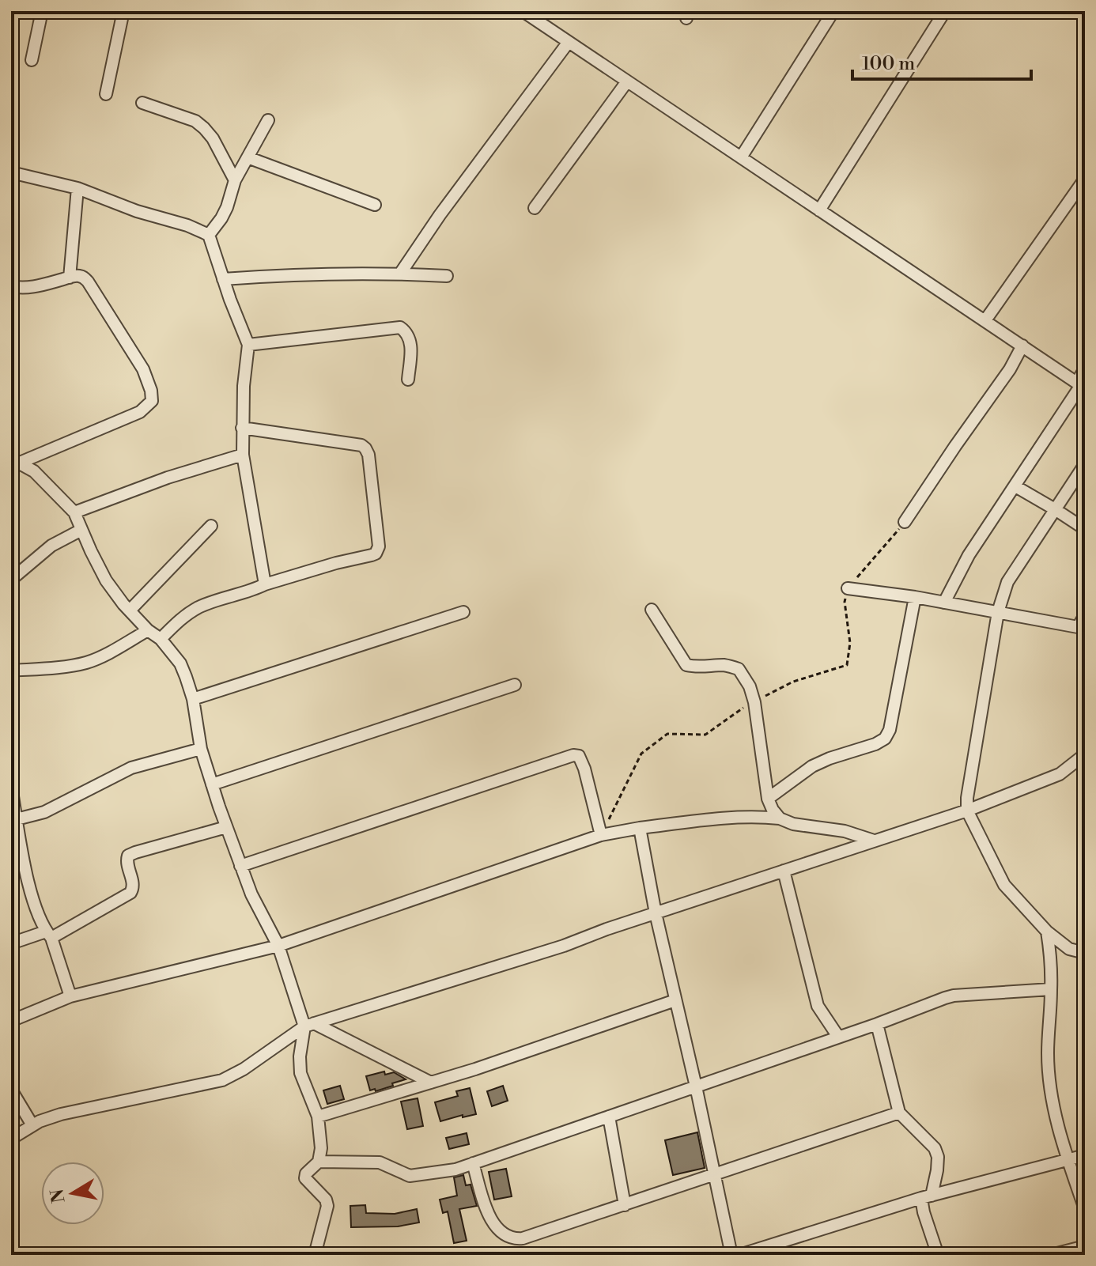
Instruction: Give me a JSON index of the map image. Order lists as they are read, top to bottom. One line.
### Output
{"scale_bar":"100 m","north":"left"}
